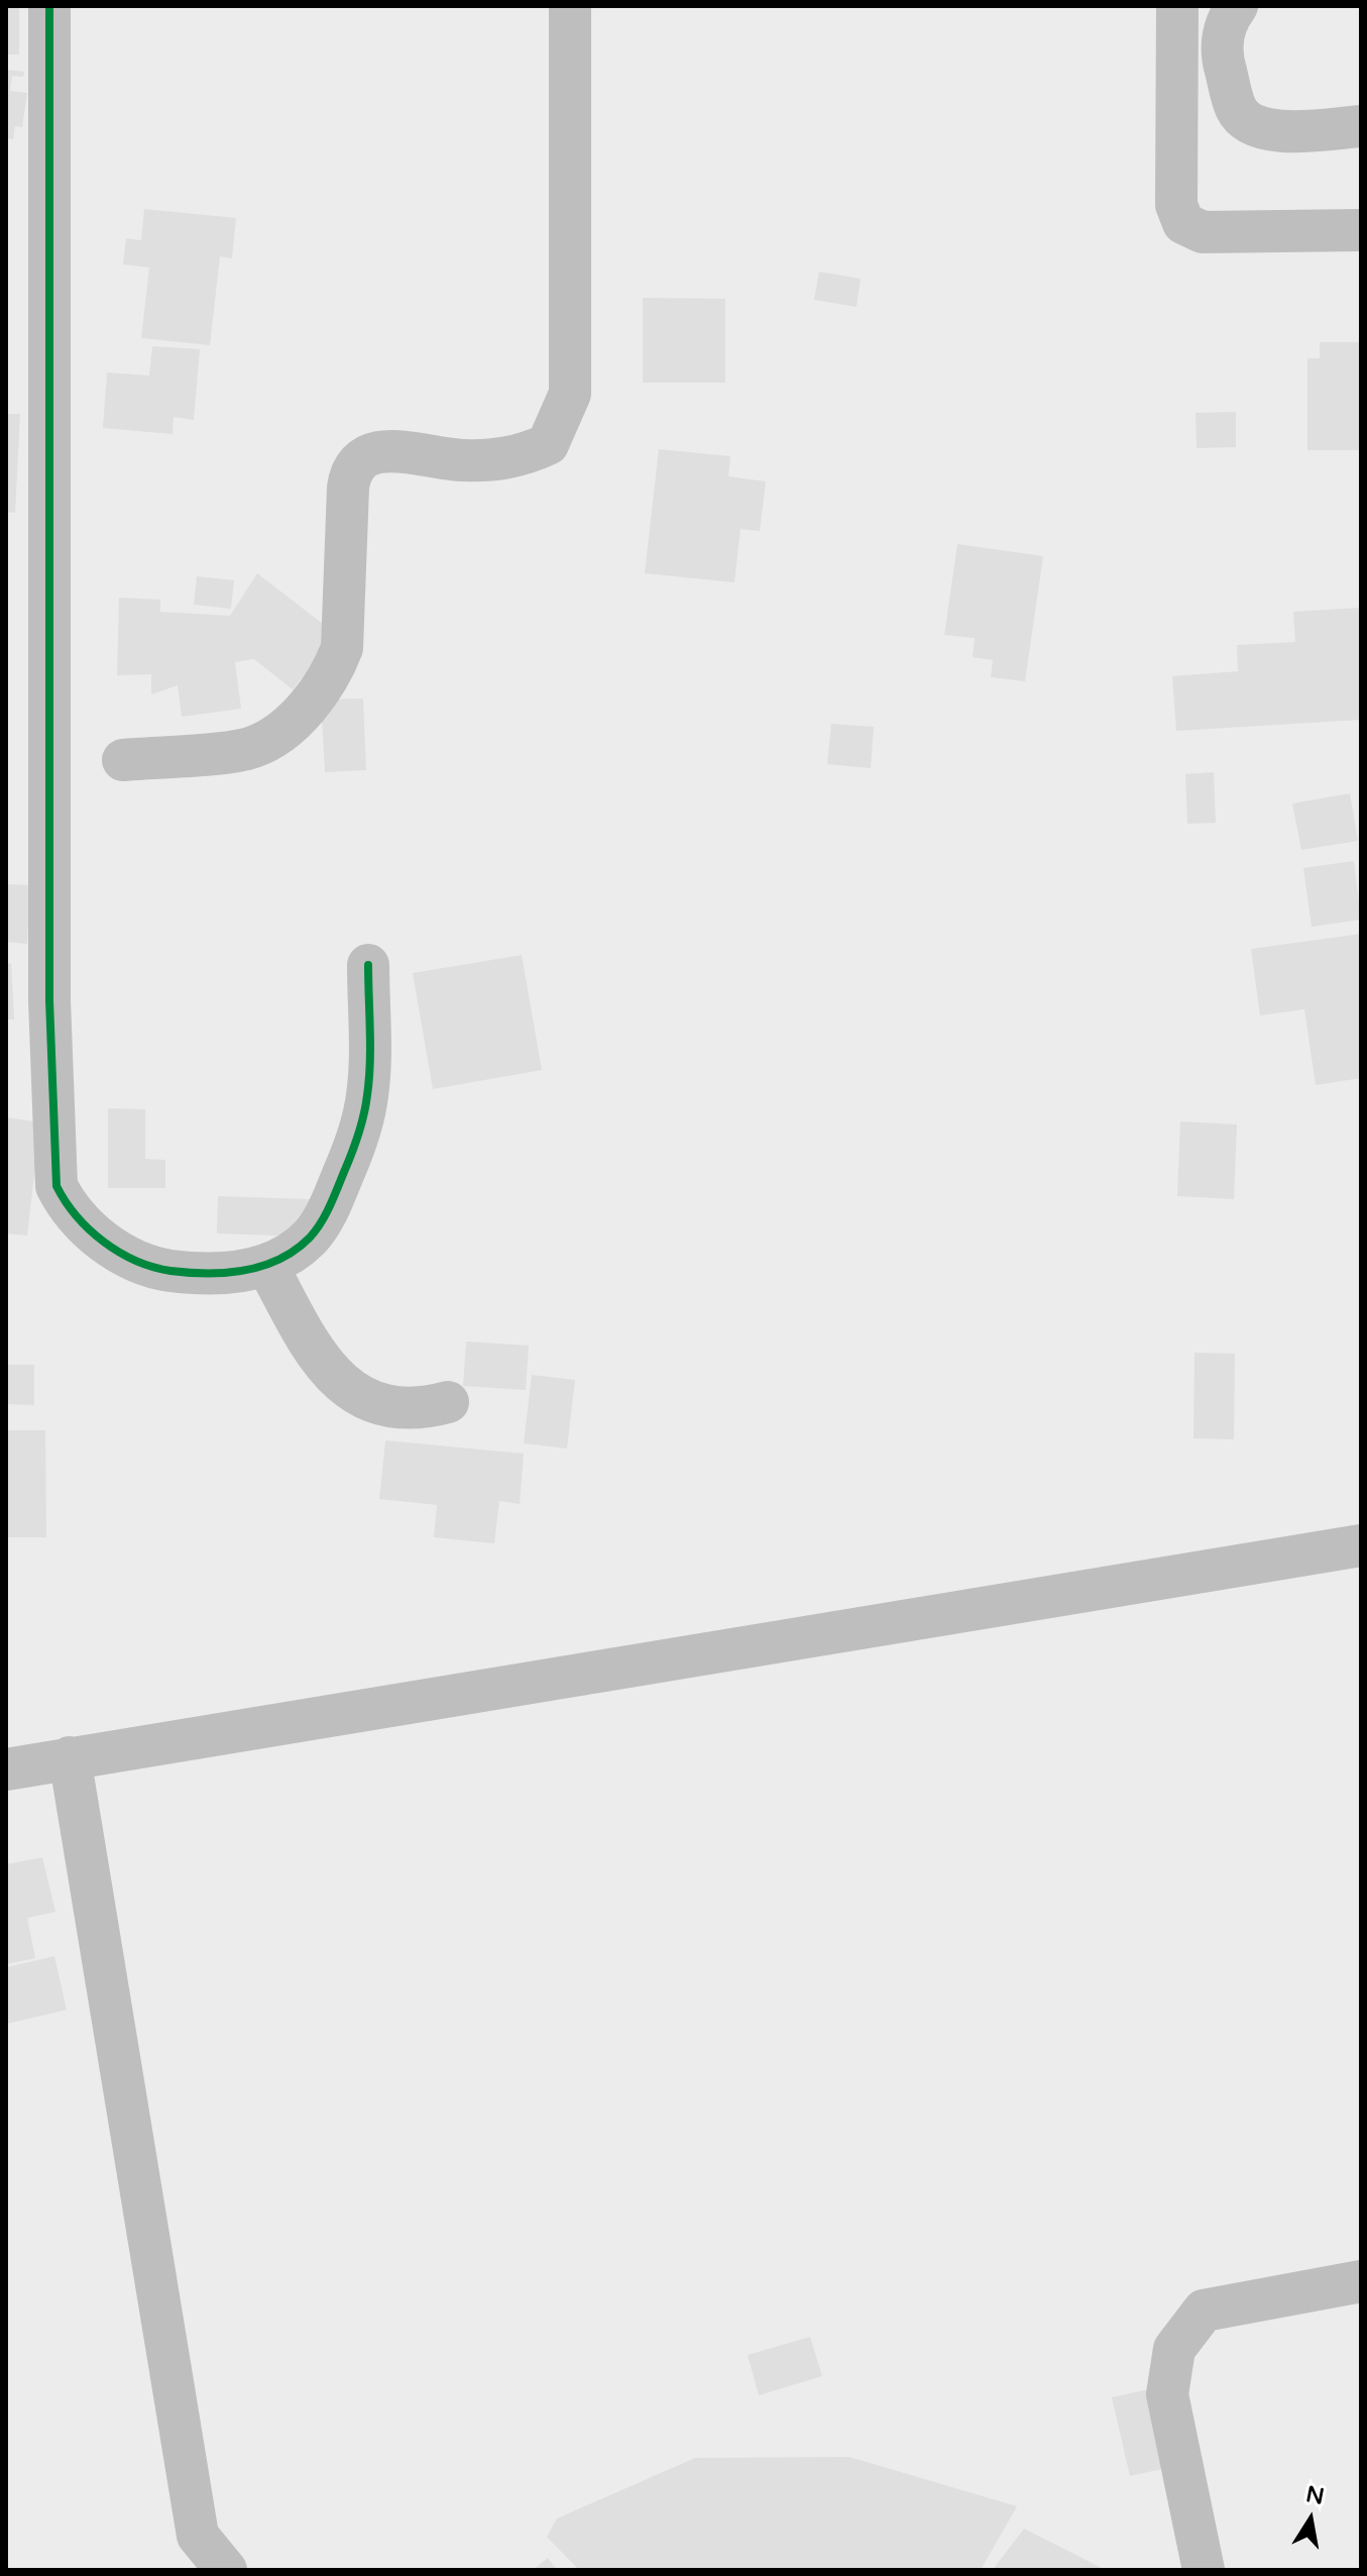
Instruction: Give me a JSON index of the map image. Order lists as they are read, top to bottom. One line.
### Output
{"north":"top"}
